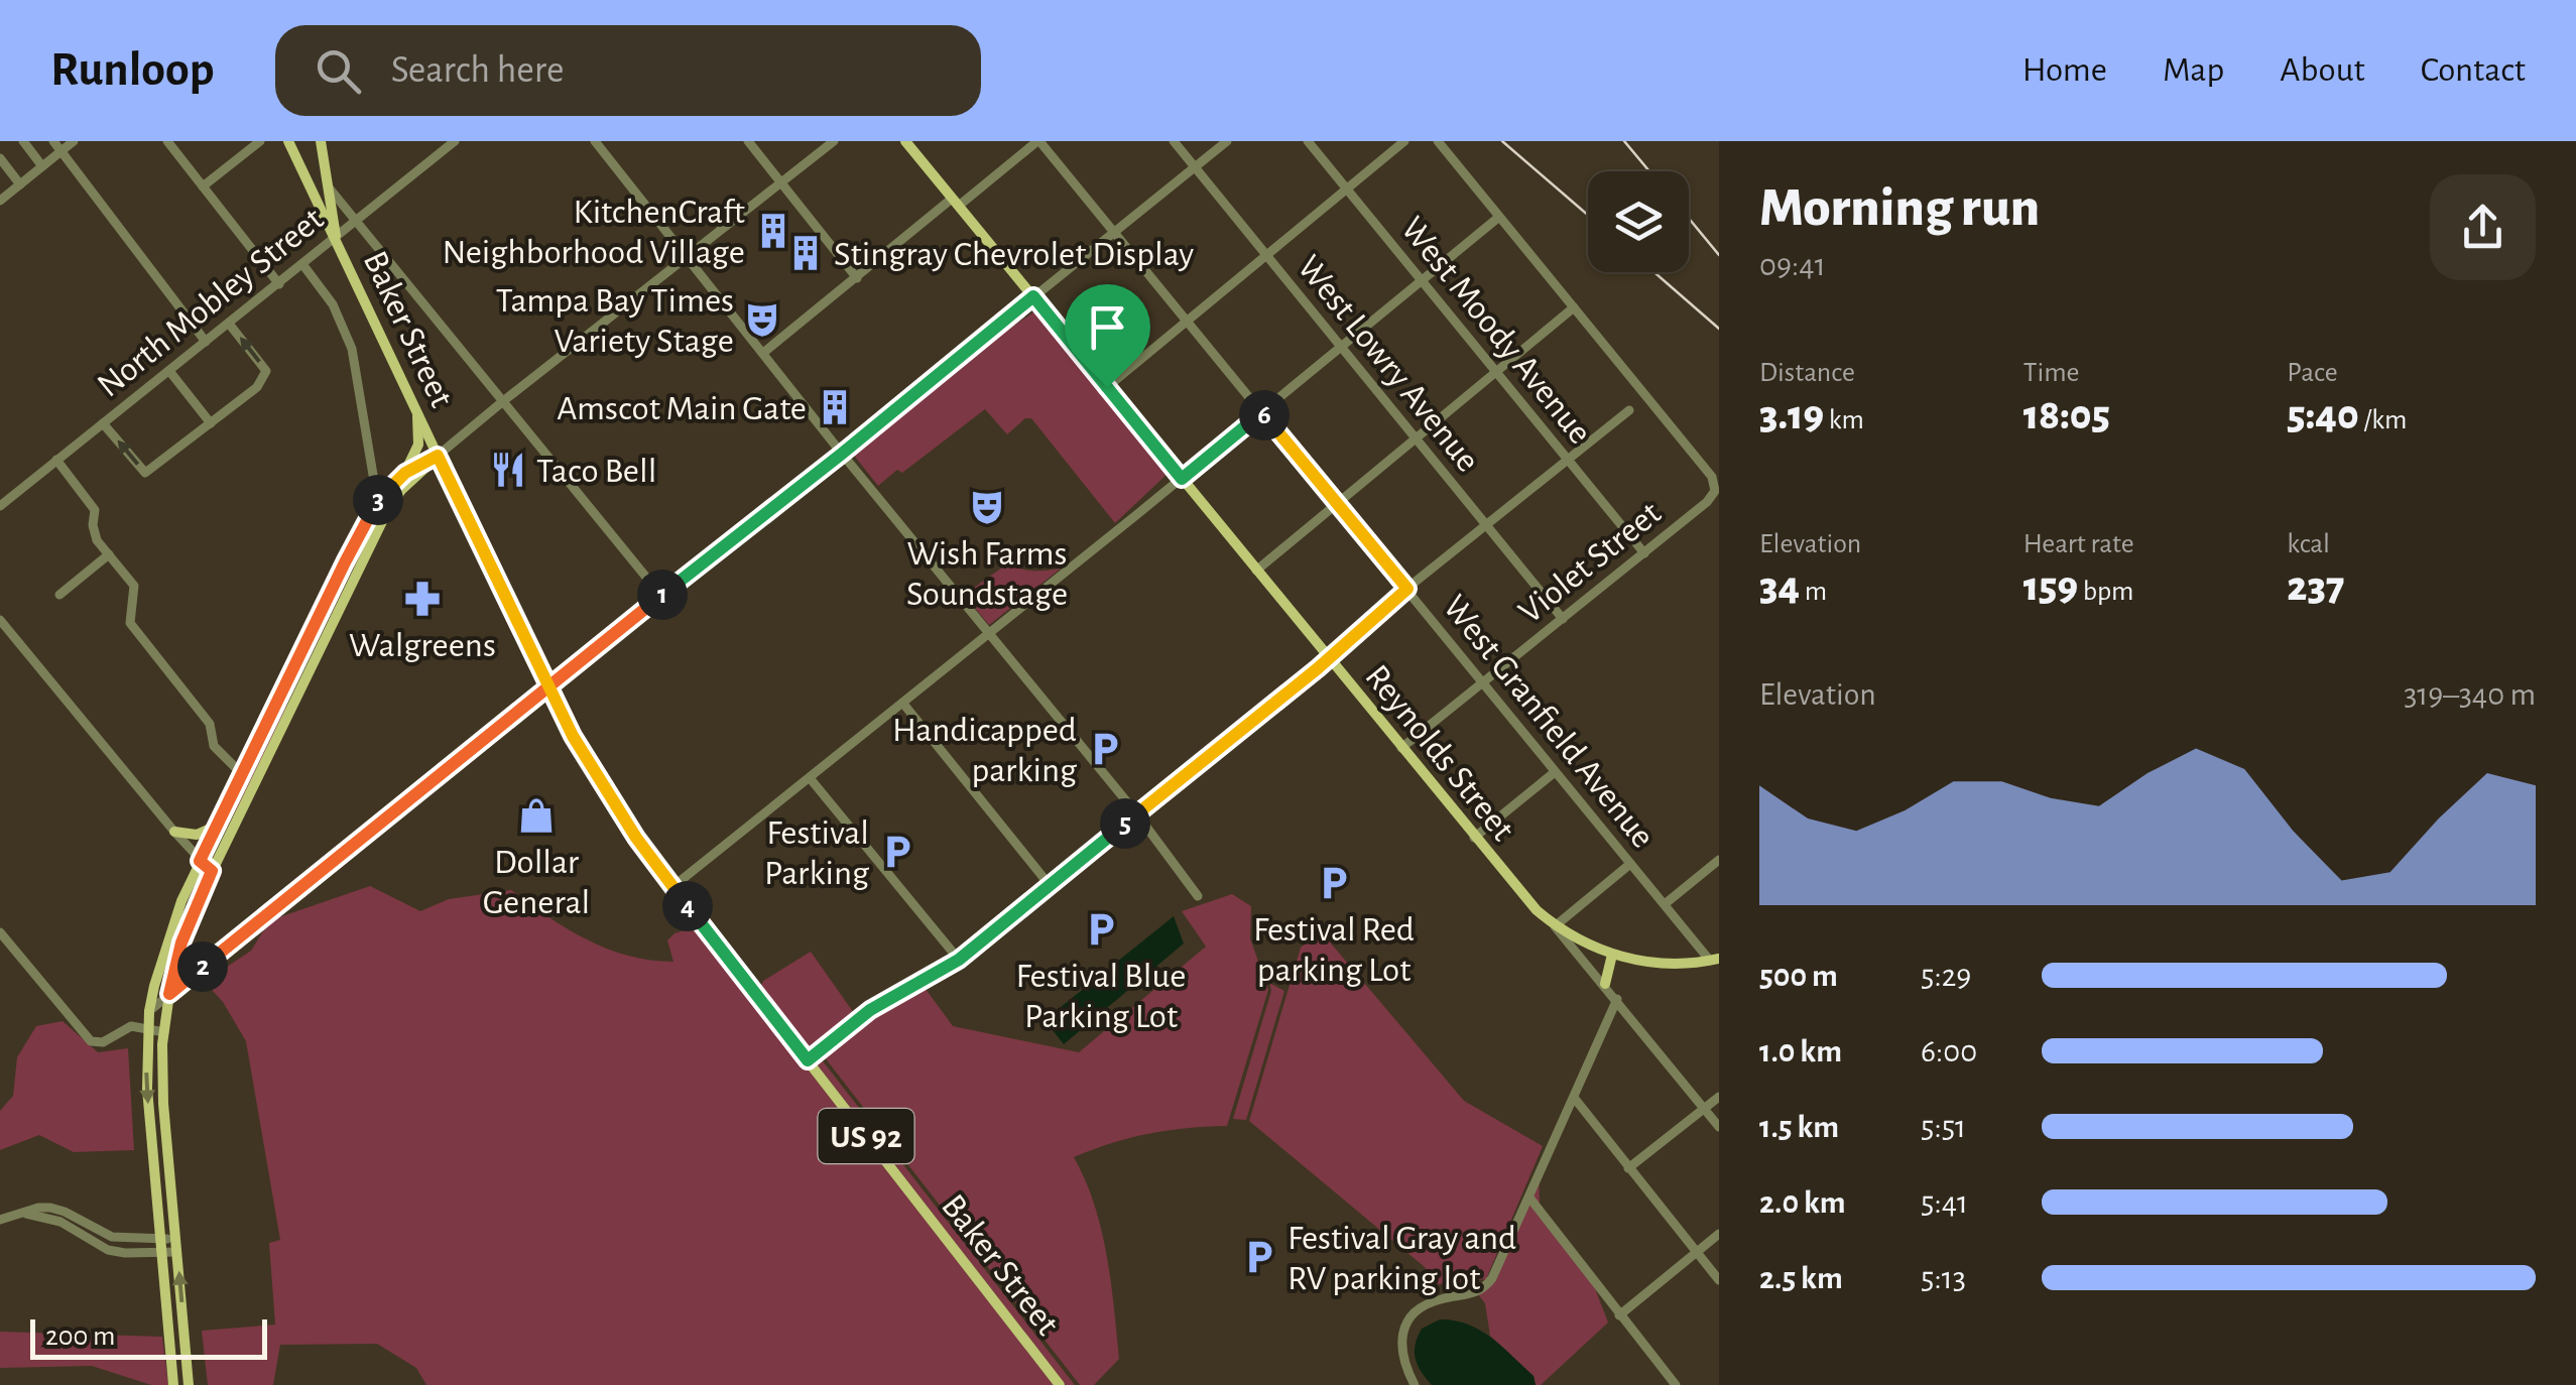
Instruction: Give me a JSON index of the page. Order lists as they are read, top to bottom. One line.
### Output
{"streets":{"main road":["Baker Street","Reynolds Street","US 92"],"street":["North Mobley Street","West Moody Avenue","West Lowry Avenue","Violet Street","West Granfield Avenue"]},"crossings":[["North Mobley Street","Baker Street"],["North Mobley Street","US 92"],["Baker Street","US 92"],["West Moody Avenue","Violet Street"],["West Lowry Avenue","Violet Street"],["Violet Street","West Granfield Avenue"],["Violet Street","Reynolds Street"],["West Granfield Avenue","Reynolds Street"]],"places":{"building":["KitchenCraft Neighborhood Village","Stingray Chevrolet Display","Amscot Main Gate"],"theatre":["Tampa Bay Times Variety Stage","Wish Farms Soundstage"],"restaurant":["Taco Bell"],"pharmacy":["Walgreens"],"parking":["Handicapped parking","Festival Parking","Festival Red parking Lot","Festival Blue Parking Lot","Festival Gray and RV parking lot"],"shop":["Dollar General"]},"scale_bar":"200 m","page":{"header":"Runloop","search":"Search here","nav":["Home","Map","About","Contact"],"heading":["Morning run","09:41"],"stats":[["Distance","3.19 km"],["Time","18:05"],["Pace","5:40 /km"],["Elevation","34 m"],["Heart rate","159 bpm"],["kcal","237"]],"pins":["6","3","1","5","4","2"],"chart":["Elevation","319–340 m"],"list":[{"name":"500 m","note":"5:29"},{"name":"1.0 km","note":"6:00"},{"name":"1.5 km","note":"5:51"},{"name":"2.0 km","note":"5:41"},{"name":"2.5 km","note":"5:13"}],"scale":"200 m"}}
